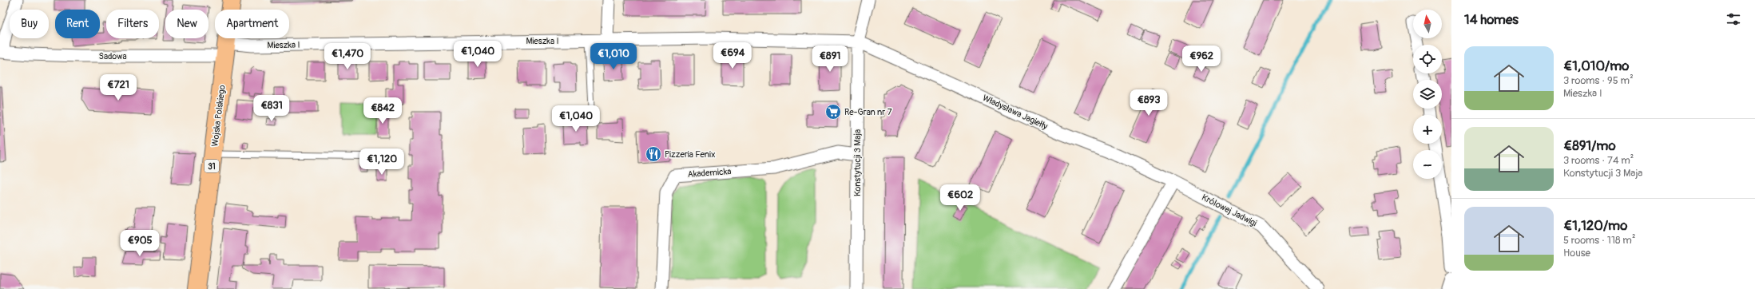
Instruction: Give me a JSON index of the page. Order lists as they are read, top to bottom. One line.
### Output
{"streets":{"main road":["Wojska Polskiego","31"],"street":["Mieszka I","Sadowa","Władysława Jagiełły","Konstytucji 3 Maja","Akademicka","Królowej Jadwigi"]},"crossings":[["Mieszka I","Sadowa"],["Mieszka I","Władysława Jagiełły"],["Mieszka I","Wojska Polskiego"],["Mieszka I","Konstytucji 3 Maja"],["Sadowa","Wojska Polskiego"],["Władysława Jagiełły","Konstytucji 3 Maja"],["Władysława Jagiełły","Królowej Jadwigi"],["Konstytucji 3 Maja","Akademicka"]],"places":{"supermarket":["Re-Gran nr 7"],"restaurant":["Pizzeria Fenix"]},"north":"top","page":{"heading":"14 homes","map_buttons":["+","−"],"chip":["Buy","Rent","Filters","New","Apartment"],"list":[{"name":"€1,010/mo","note":"3 rooms · 95 m² · Mieszka I"},{"name":"€891/mo","note":"3 rooms · 74 m² · Konstytucji 3 Maja"},{"name":"€1,120/mo","note":"5 rooms · 118 m² · House"}],"price":["€1,040","€694","€1,470","€1,010","€891","€962","€721","€893","€831","€842","€1,040","€1,120","€602","€905"]}}
